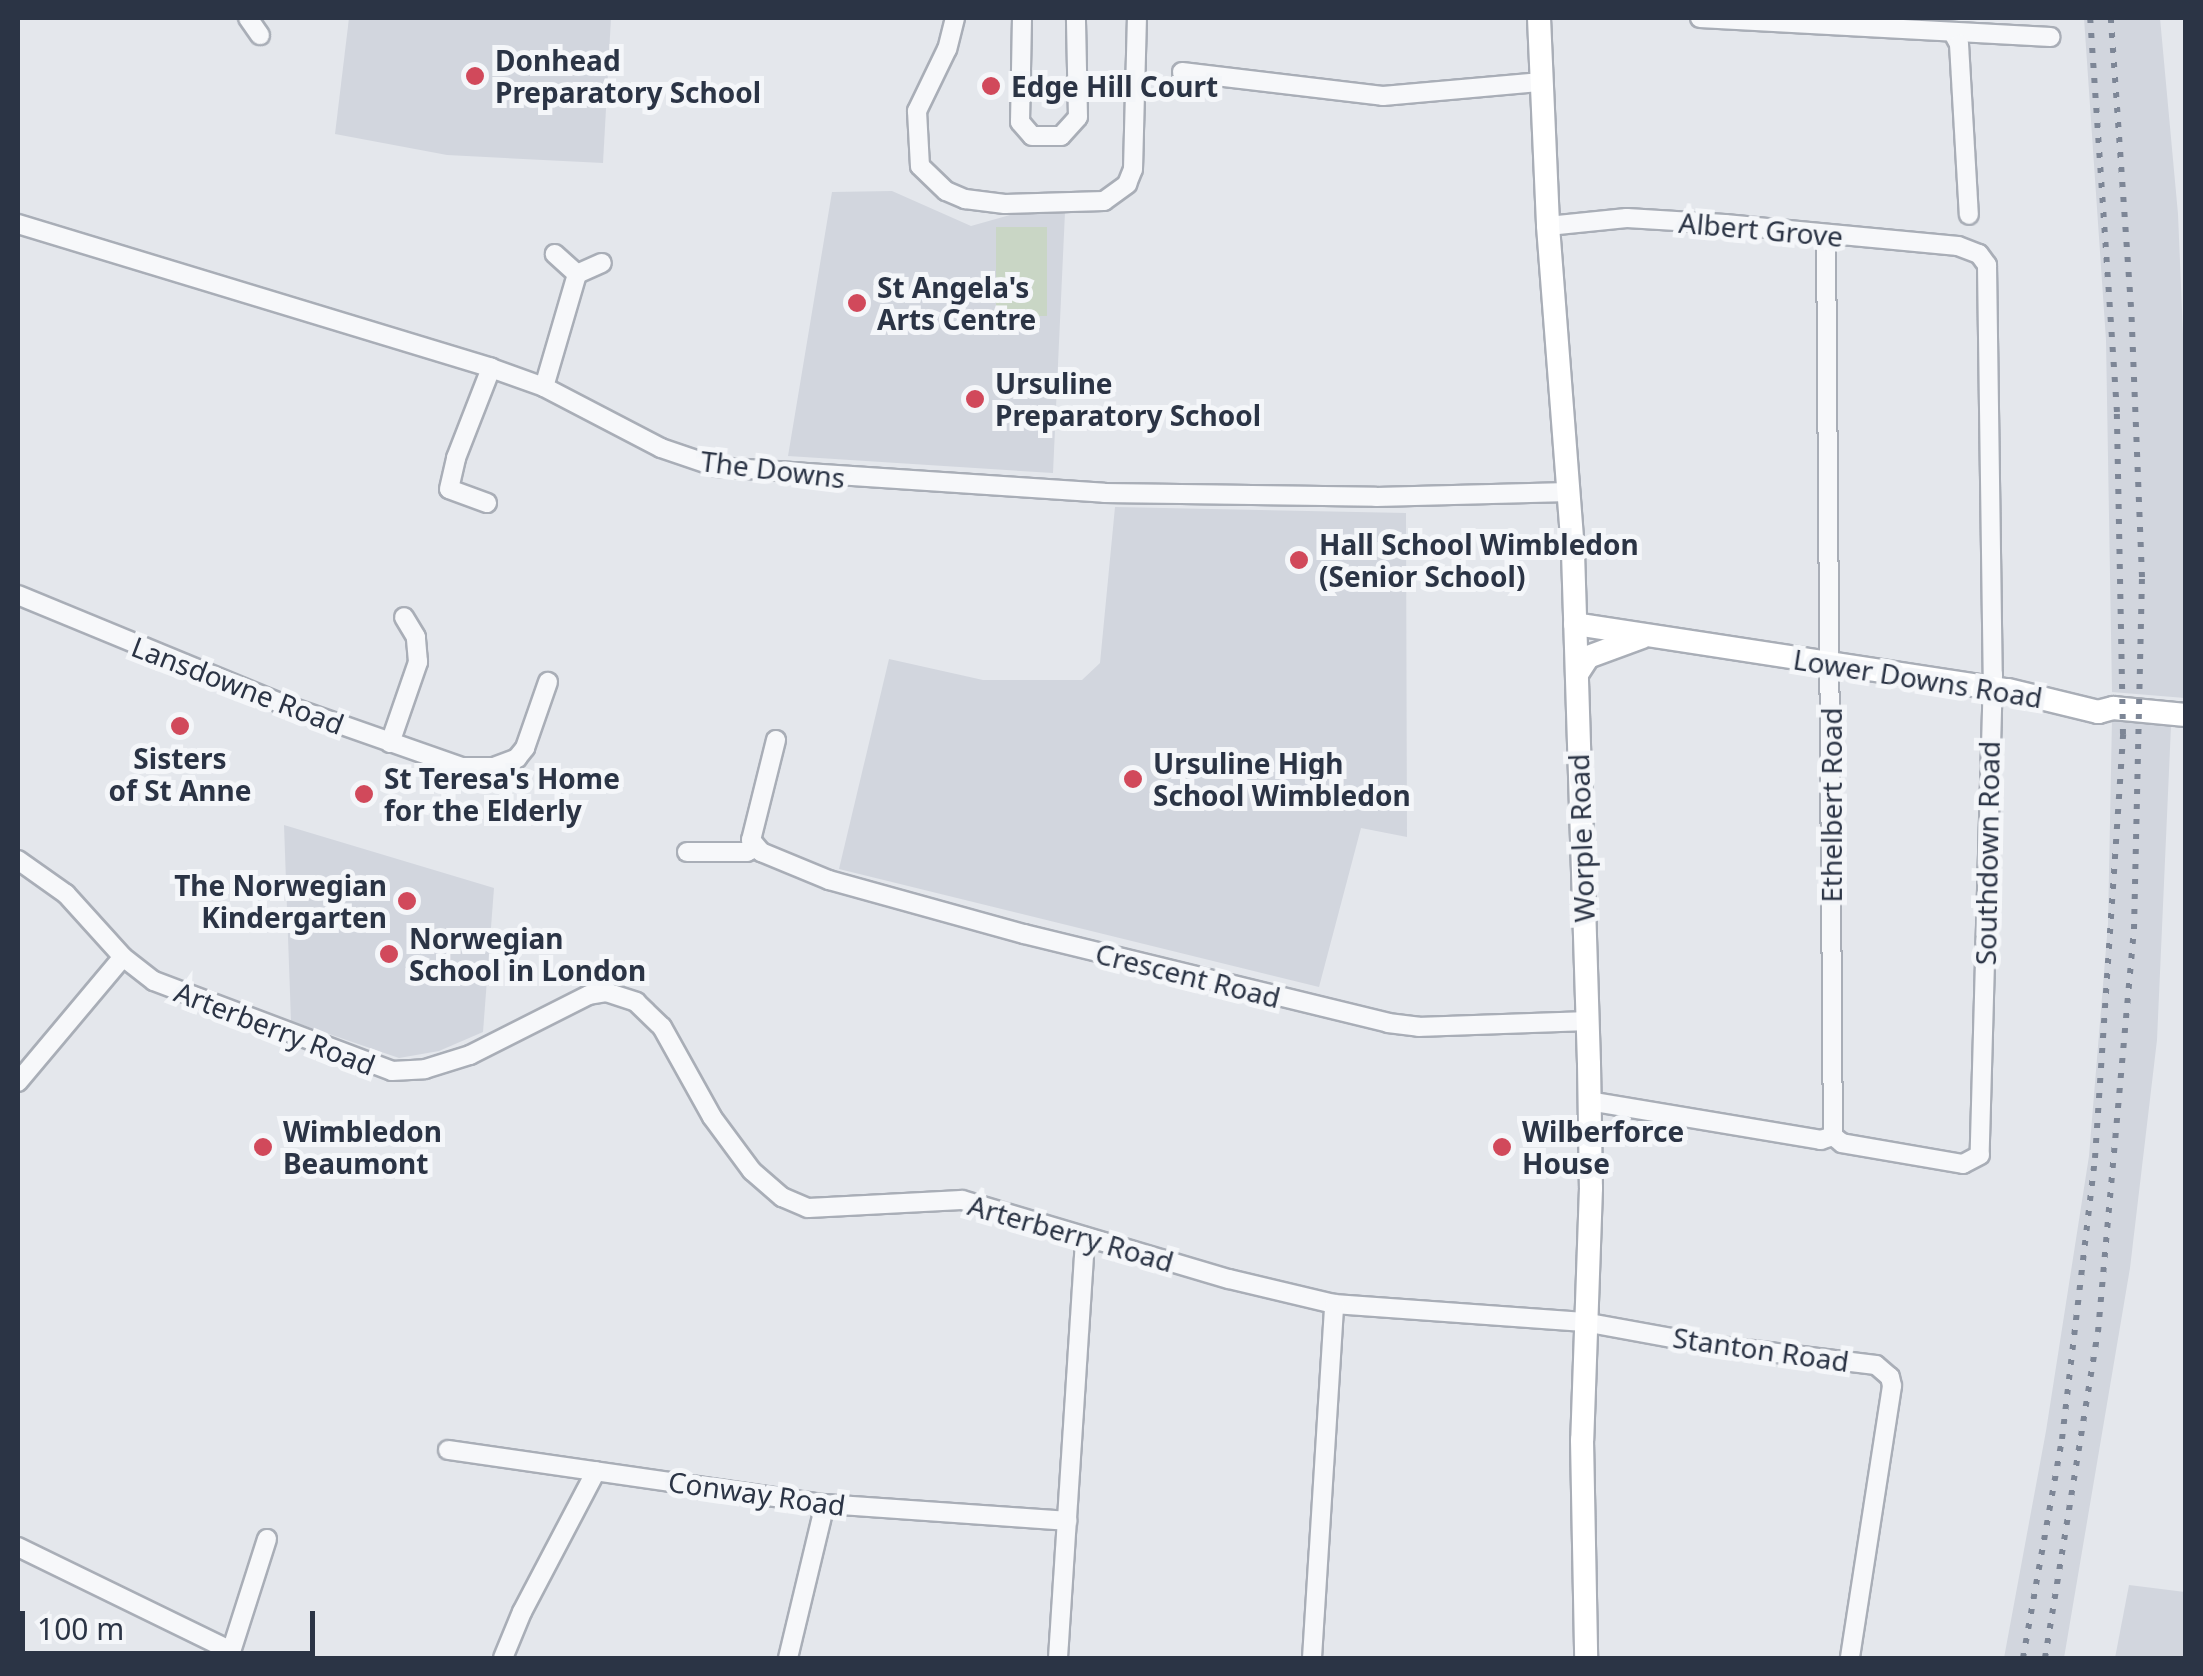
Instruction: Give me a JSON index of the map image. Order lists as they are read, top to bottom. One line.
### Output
{"streets":{"main road":["Lower Downs Road","Worple Road"],"street":["Albert Grove","The Downs","Lansdowne Road","Ethelbert Road","Southdown Road","Crescent Road","Arterberry Road","Stanton Road","Conway Road"]},"crossings":[["Albert Grove","Ethelbert Road"],["Albert Grove","Worple Road"],["Albert Grove","Southdown Road"],["The Downs","Worple Road"],["Lower Downs Road","Ethelbert Road"],["Lower Downs Road","Worple Road"],["Lower Downs Road","Southdown Road"],["Ethelbert Road","Southdown Road"],["Worple Road","Crescent Road"],["Worple Road","Arterberry Road"],["Worple Road","Stanton Road"],["Arterberry Road","Stanton Road"]],"places":["Donhead Preparatory School","Edge Hill Court","St Angela's Arts Centre","Ursuline Preparatory School","Hall School Wimbledon (Senior School)","Sisters of St Anne","Ursuline High School Wimbledon","St Teresa's Home for the Elderly","The Norwegian Kindergarten","Norwegian School in London","Wimbledon Beaumont","Wilberforce House"],"scale_bar":"100 m"}
